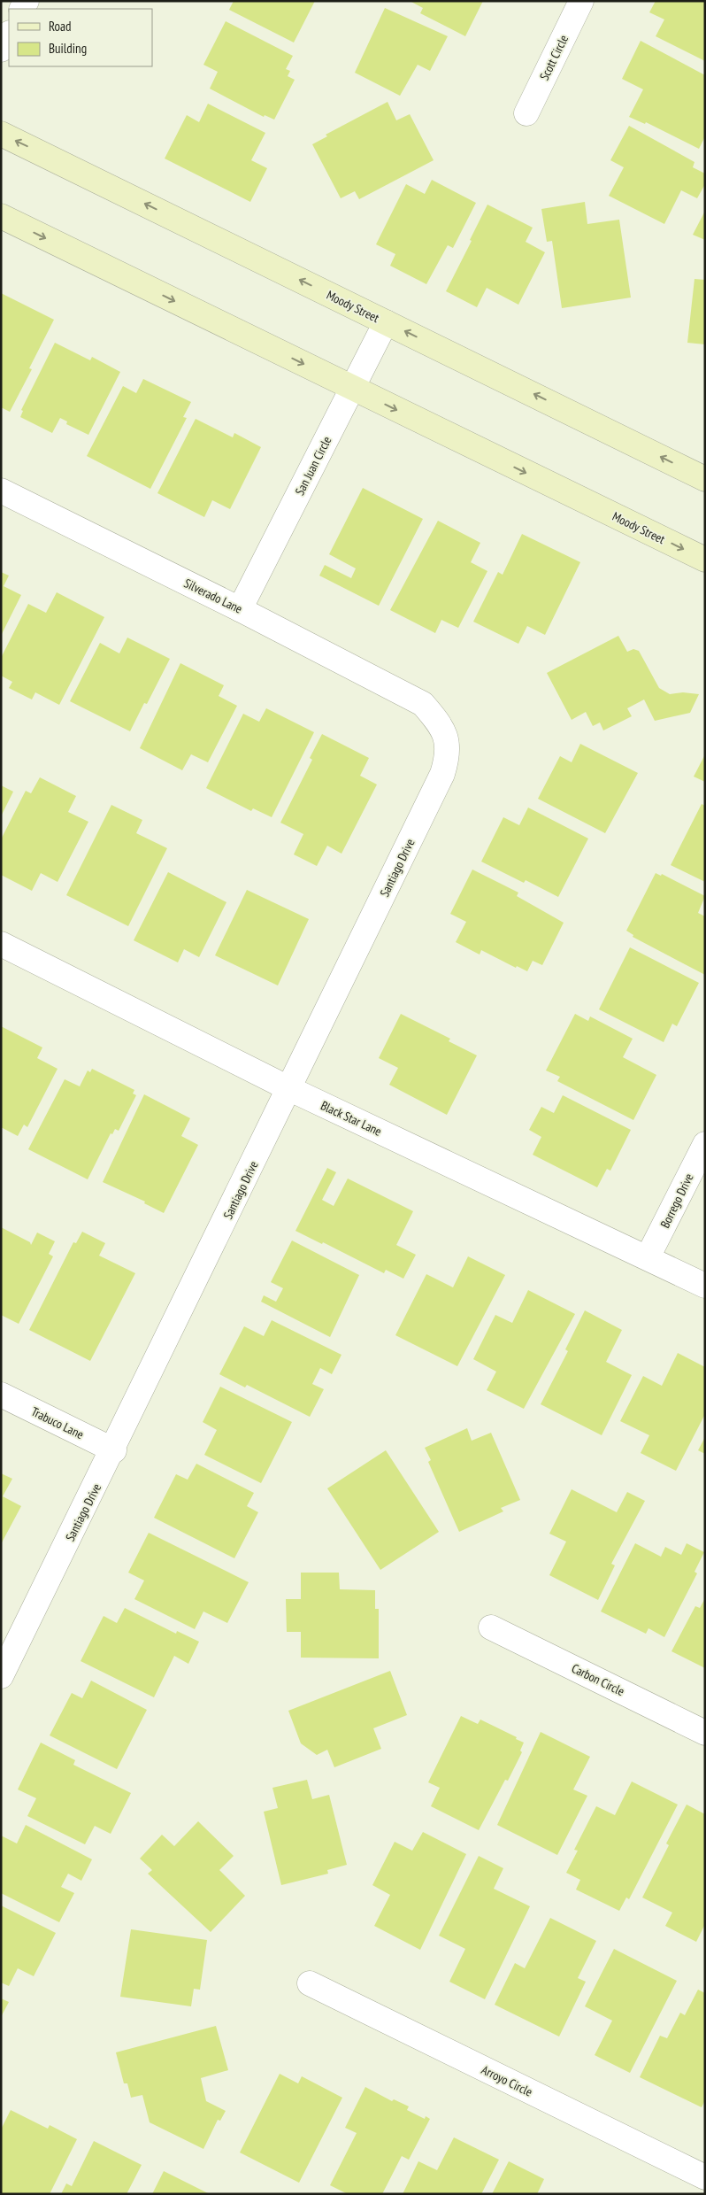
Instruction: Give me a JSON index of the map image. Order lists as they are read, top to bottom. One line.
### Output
{"streets":{"main road":["Moody Street"],"street":["Scott Circle","San Juan Circle","Silverado Lane","Santiago Drive","Black Star Lane","Borrego Drive","Trabuco Lane","Carbon Circle","Arroyo Circle"]},"crossings":[["Moody Street","San Juan Circle"],["San Juan Circle","Silverado Lane"],["Silverado Lane","Santiago Drive"],["Santiago Drive","Black Star Lane"],["Santiago Drive","Trabuco Lane"],["Black Star Lane","Borrego Drive"]],"legend":["Road","Building"]}
